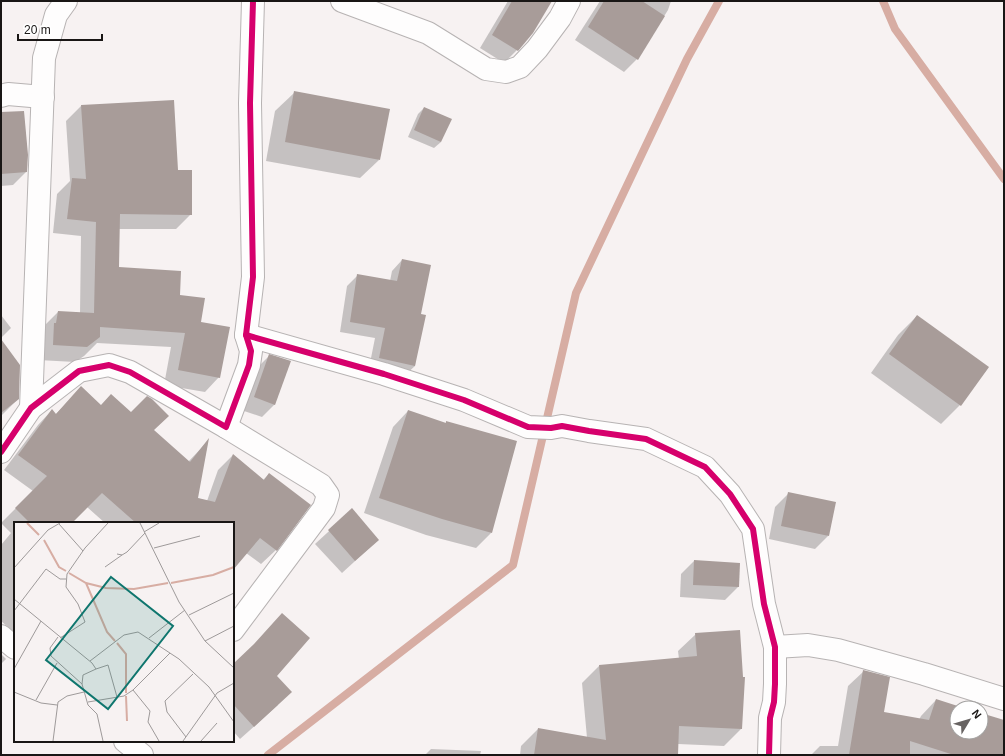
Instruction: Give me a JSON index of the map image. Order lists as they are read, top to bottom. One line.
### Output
{"scale_bar":"20 m","north":"top right"}
